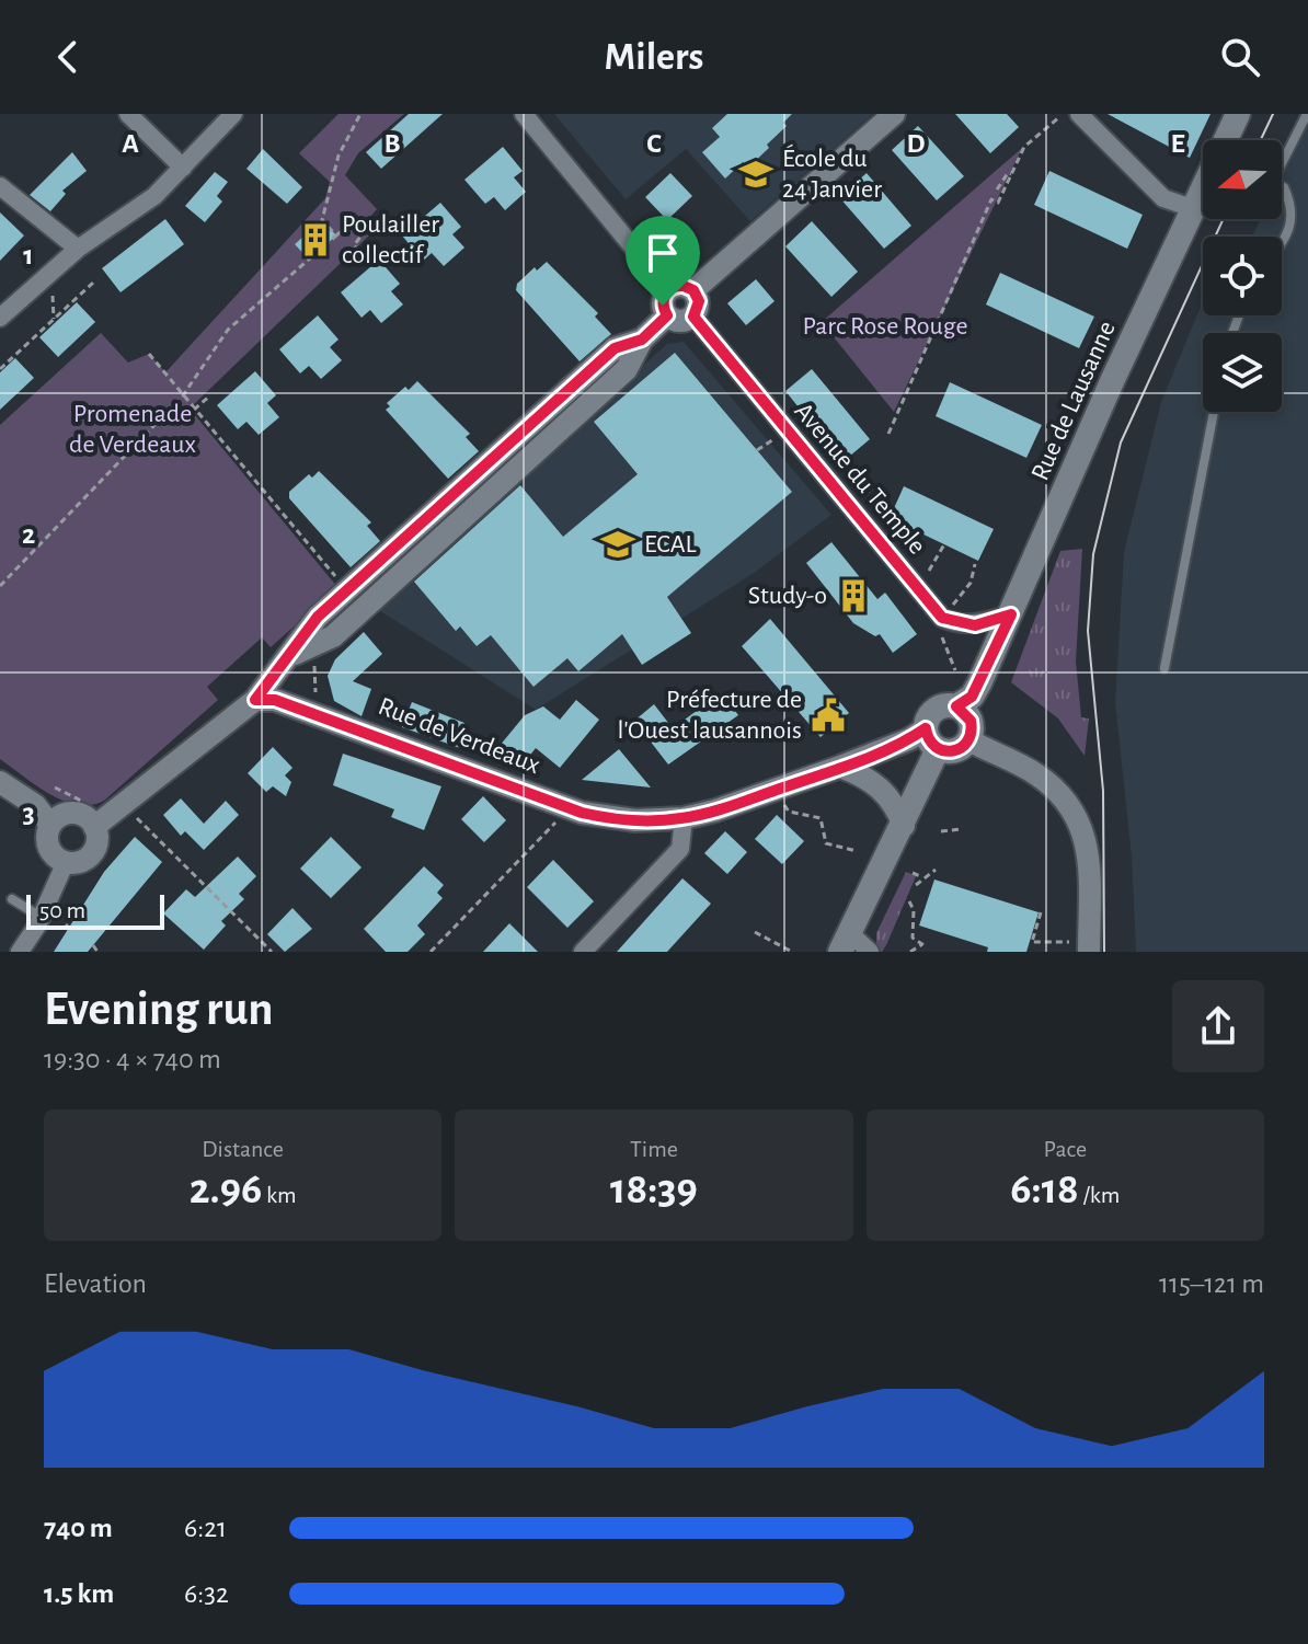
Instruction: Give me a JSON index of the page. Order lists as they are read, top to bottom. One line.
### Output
{"streets":{"main road":["Rue de Lausanne"],"street":["Avenue du Temple","Rue de Verdeaux"]},"crossings":[["Rue de Lausanne","Avenue du Temple"],["Rue de Lausanne","Rue de Verdeaux"]],"parks":["Parc Rose Rouge","Promenade de Verdeaux"],"places":{"school or university":["École du 24 Janvier","ECAL"],"building":["Poulailler collectif","Study-o"],"public building":["Préfecture de l'Ouest lausannois"]},"scale_bar":"50 m","north":"left","page":{"header":"Milers","scale":"50 m","heading":["Evening run","19:30 · 4 × 740 m"],"stats":[["Distance","2.96 km"],["Time","18:39"],["Pace","6:18 /km"]],"chart":["Elevation","115–121 m"],"list":[{"name":"740 m","note":"6:21"},{"name":"1.5 km","note":"6:32"}]},"grid":{"columns":["A","B","C","D","E"],"rows":["1","2","3"]}}
